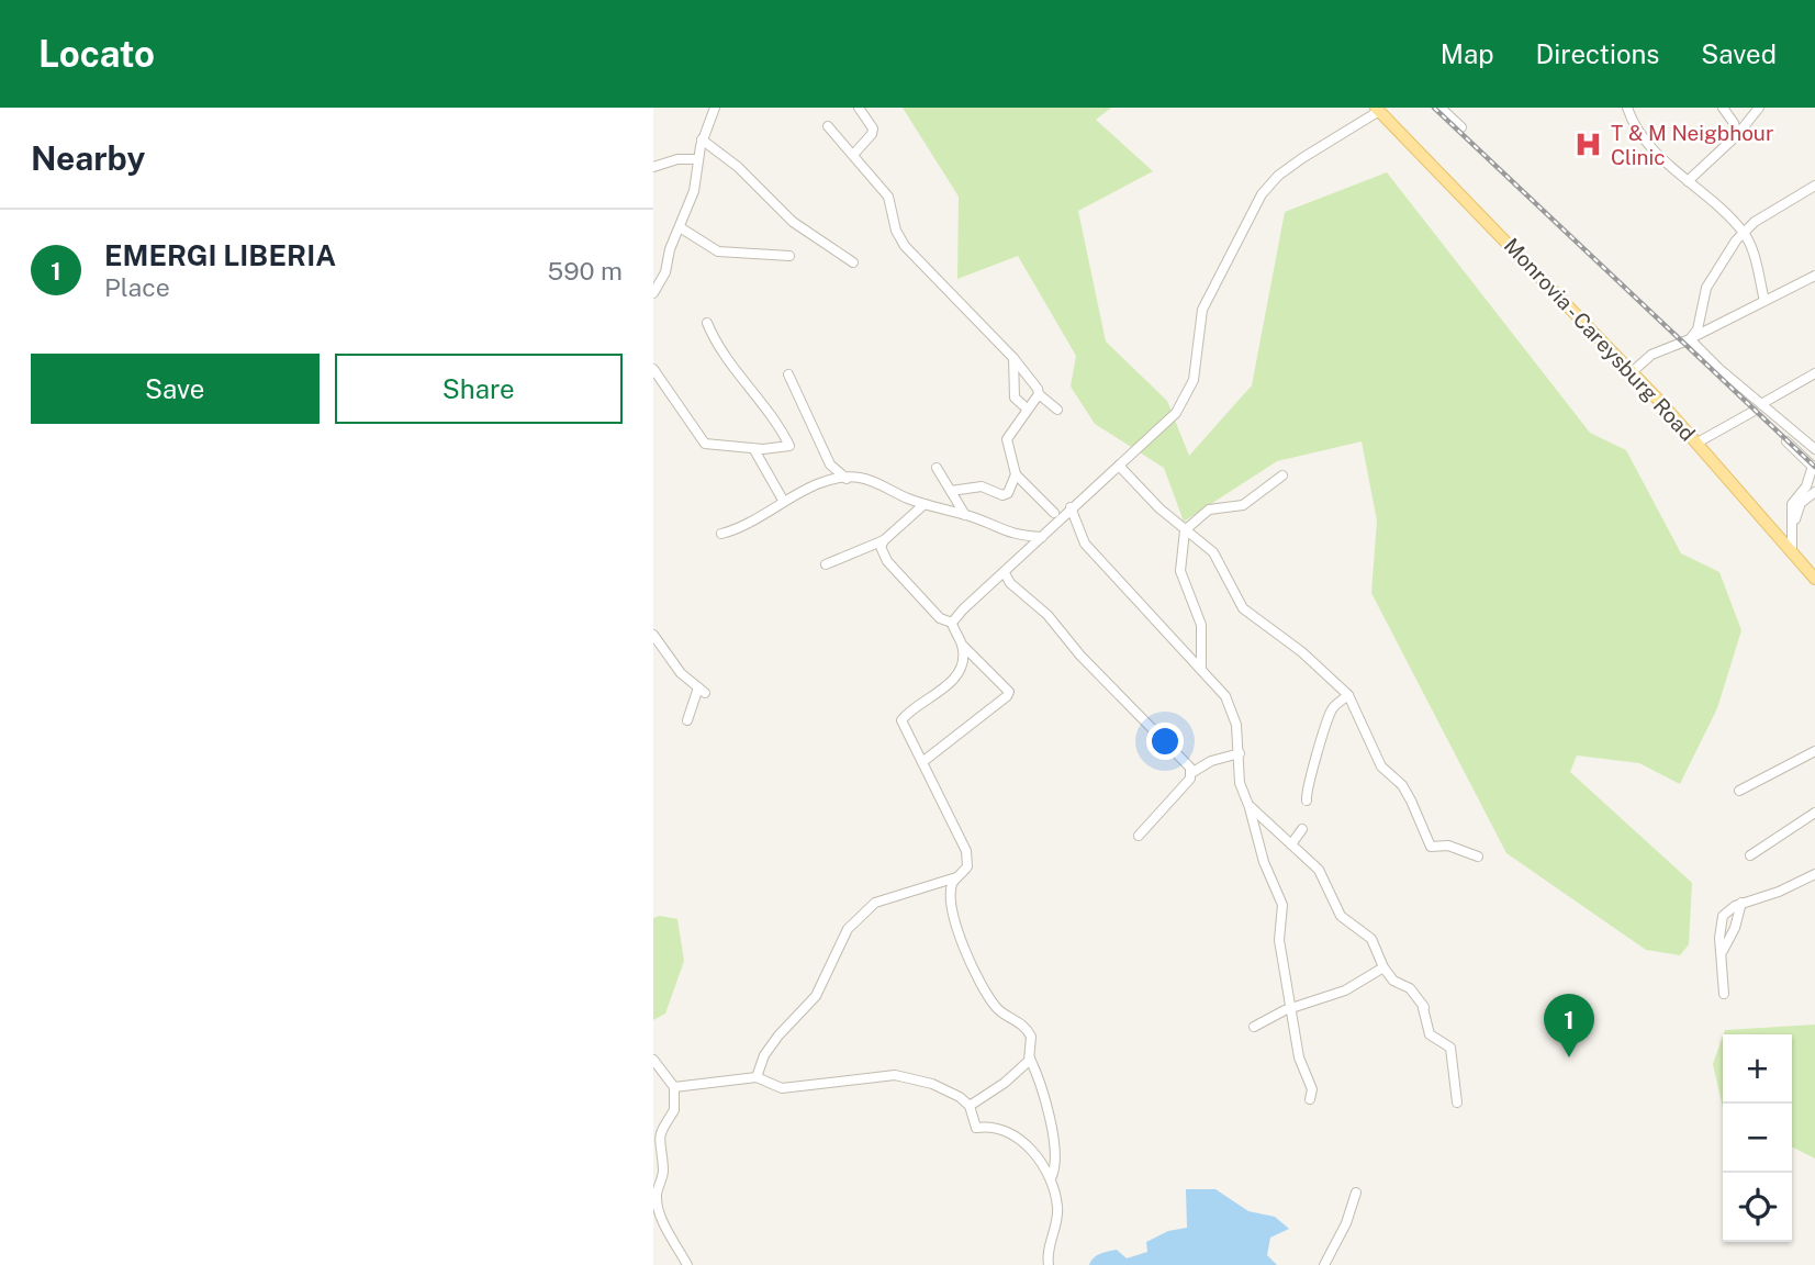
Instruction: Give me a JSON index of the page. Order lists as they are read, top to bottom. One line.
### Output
{"streets":{"main road":["Monrovia - Careysburg Road"]},"places":{"hospital":["T & M Neigbhour Clinic"]},"page":{"header":"Locato","nav":["Map","Directions","Saved"],"heading":"Nearby","list":[{"mark":"1","name":"EMERGI LIBERIA","note":"Place","value":"590 m"}],"buttons":["Save","Share"],"pins":"1","map_buttons":["+","−"]}}
